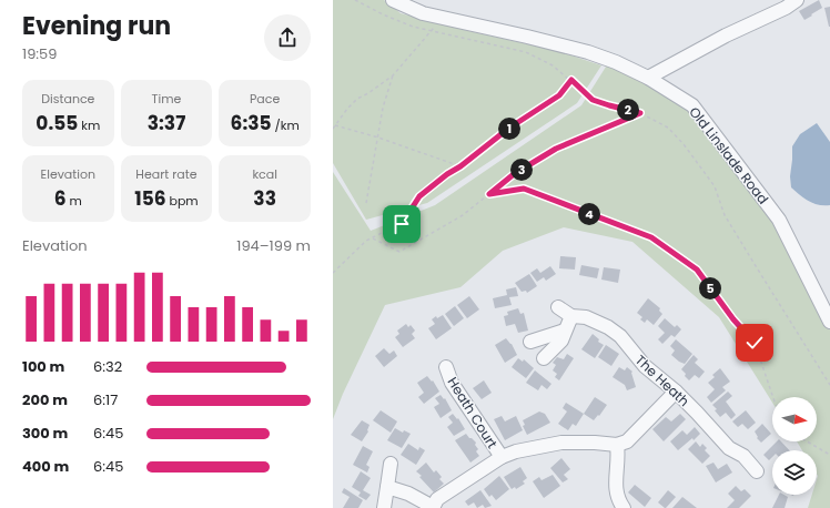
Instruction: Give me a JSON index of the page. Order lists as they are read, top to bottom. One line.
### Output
{"streets":{"street":["Old Linslade Road","The Heath","Heath Court"]},"north":"right","page":{"heading":["Evening run","19:59"],"stats":[["Distance","0.55 km"],["Time","3:37"],["Pace","6:35 /km"],["Elevation","6 m"],["Heart rate","156 bpm"],["kcal","33"]],"pins":["2","1","3","4","5"],"chart":["Elevation","194–199 m"],"list":[{"name":"100 m","note":"6:32"},{"name":"200 m","note":"6:17"},{"name":"300 m","note":"6:45"},{"name":"400 m","note":"6:45"}]}}
